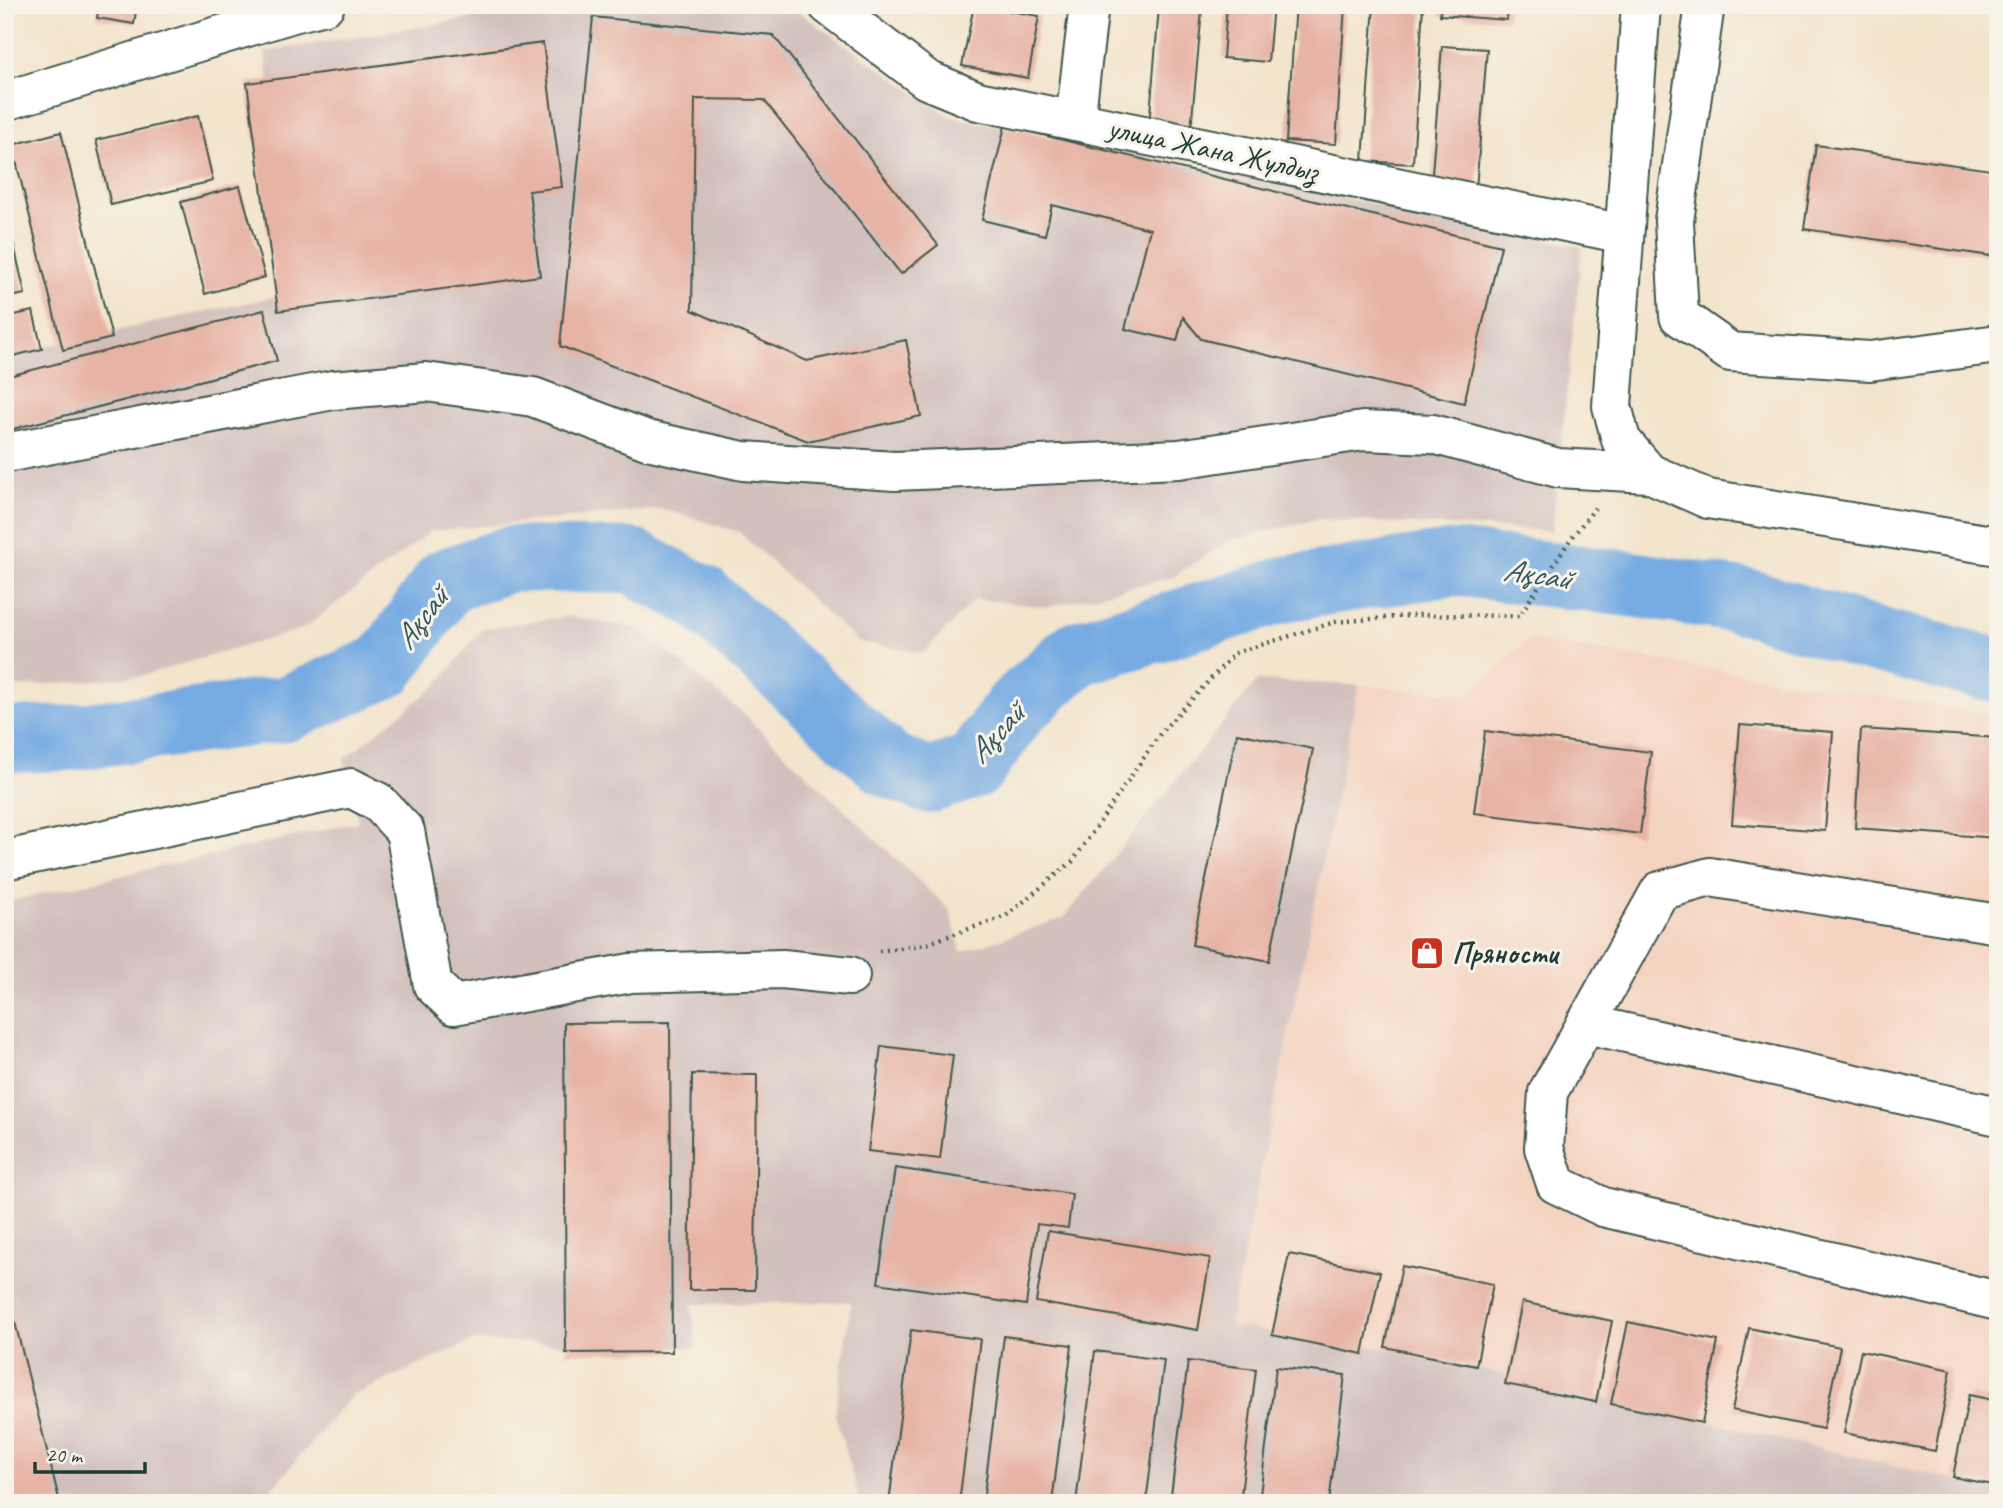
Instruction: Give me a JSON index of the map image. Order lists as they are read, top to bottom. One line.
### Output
{"streets":{"street":["улица Жана Жулдыз"]},"water":["Ақсай"],"places":{"shop":["Пряности"]},"scale_bar":"20 m"}
